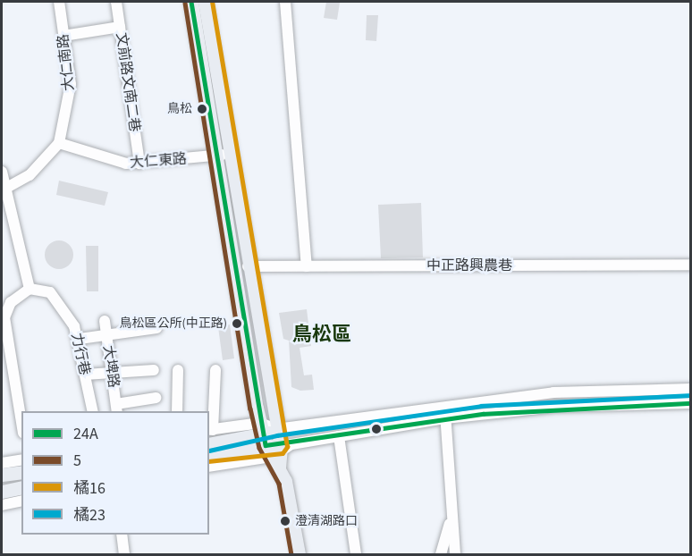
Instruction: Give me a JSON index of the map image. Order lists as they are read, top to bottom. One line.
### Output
{"streets":{"street":["大仁南路","文前路文南二巷","大仁東路","中正路興農巷","力行巷","大埤路"]},"crossings":[["大仁南路","大仁東路"],["文前路文南二巷","大仁東路"]],"districts":["鳥松區"],"places":["鳥松","鳥松區公所(中正路)","澄清湖路口"],"lines":["transit line 24A","transit line 橘16","transit line 5","transit line 橘23"],"legend":["24A","5","橘16","橘23"]}
